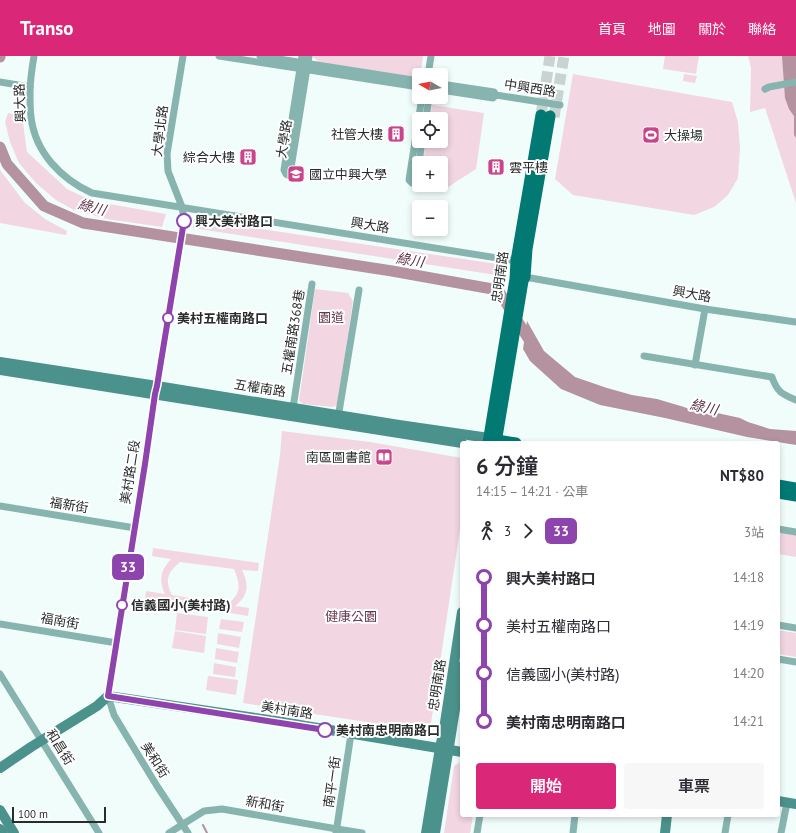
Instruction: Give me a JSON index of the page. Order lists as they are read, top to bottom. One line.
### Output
{"streets":{"main road":["忠明南路","五權南路","美村南路"],"street":["中興西路","興大路","大學北路","大學路","五權南路368巷","美村路二段","福新街","福南街","和昌街","美和街","南平一街","新和街"]},"crossings":[["興大路","大學北路"],["興大路","忠明南路"],["興大路","美村路二段"],["大學北路","美村路二段"],["忠明南路","五權南路"],["忠明南路","美村南路"],["五權南路368巷","五權南路"],["五權南路","美村路二段"],["美村路二段","福新街"],["美村路二段","福南街"],["美村路二段","美村南路"],["美村路二段","美和街"],["美村南路","美和街"],["美村南路","南平一街"],["美和街","新和街"],["南平一街","新和街"]],"water":["綠川"],"parks":["園道","健康公園"],"places":{"building":["社管大樓","綜合大樓","雲平樓"],"sports":["大操場"],"school or university":["國立中興大學"],"other":["興大美村路口","美村五權南路口","信義國小(美村路)","美村南忠明南路口"],"library":["南區圖書館"]},"lines":["bus line 33"],"scale_bar":"100 m","north":"left","page":{"header":"Transo","nav":["首頁","地圖","關於","聯絡"],"on_map":"33","map_buttons":["+","−"],"heading":["6 分鐘","14:15 – 14:21 · 公車","NT$80"],"legs":["3","33","3站"],"list":[{"name":"興大美村路口","value":"14:18"},{"name":"美村五權南路口","value":"14:19"},{"name":"信義國小(美村路)","value":"14:20"},{"name":"美村南忠明南路口","value":"14:21"}],"buttons":["開始","車票"],"scale":"100 m"}}
